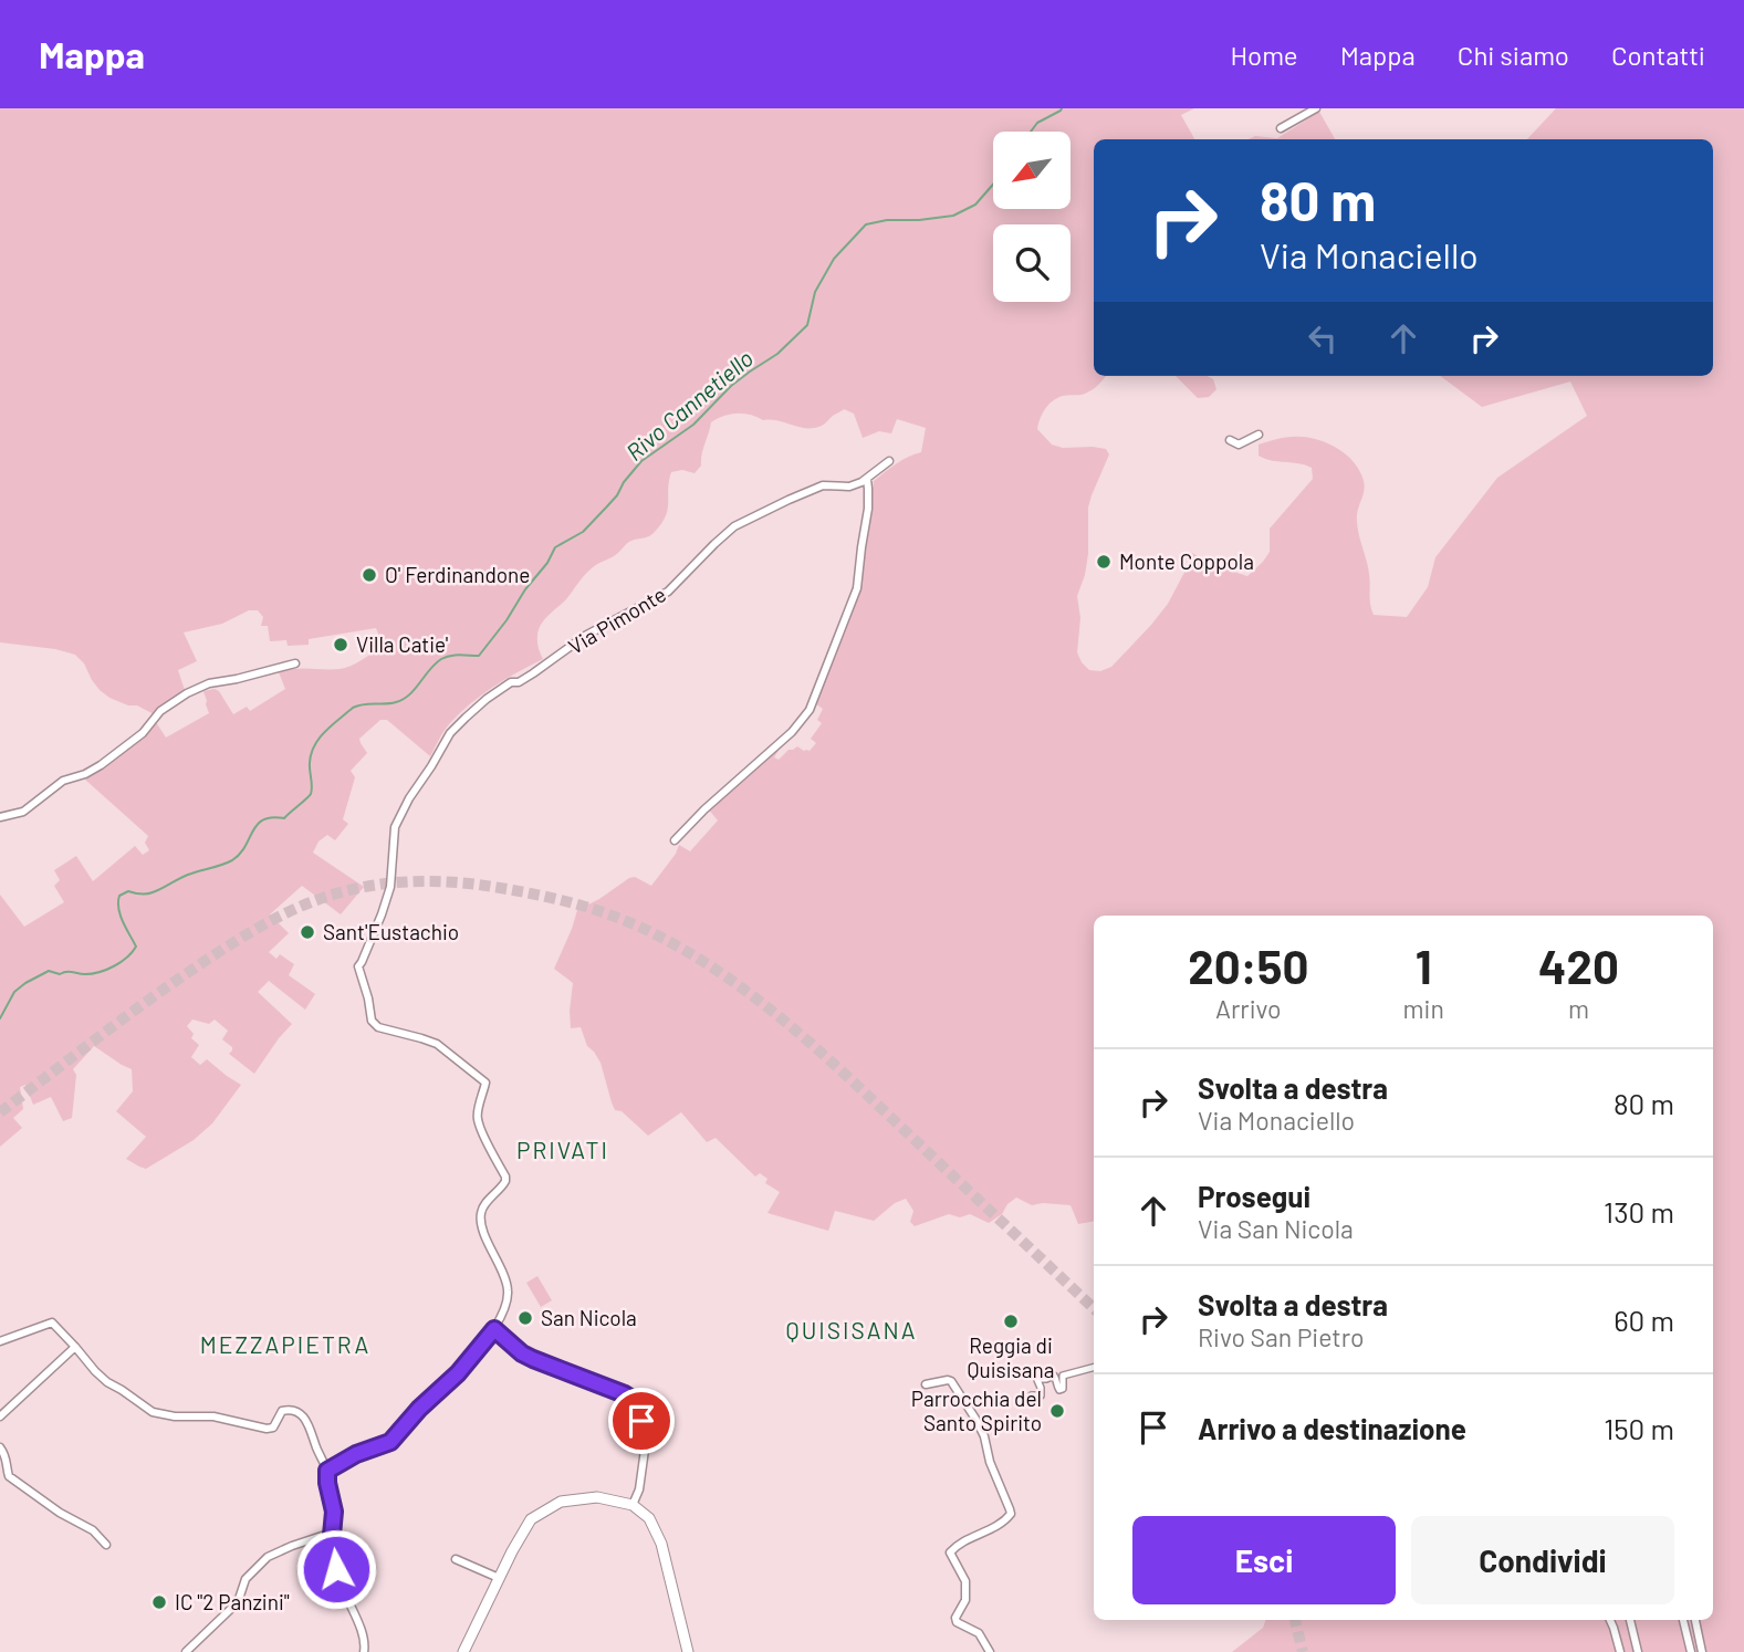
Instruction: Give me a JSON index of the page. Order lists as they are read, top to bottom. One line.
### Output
{"streets":{"street":["Via Pimonte"]},"districts":["PRIVATI","QUISISANA","MEZZAPIETRA"],"water":["Rivo Cannetiello"],"places":["Monte Coppola","O' Ferdinandone","Villa Catie'","Sant'Eustachio","San Nicola","Reggia di Quisisana","Parrocchia del Santo Spirito","IC \"2 Panzini\""],"north":"bottom left","page":{"header":"Mappa","nav":["Home","Mappa","Chi siamo","Contatti"],"turn":["80 m","Via Monaciello"],"eta":["20:50","Arrivo","1","min","420","m"],"list":[{"name":"Svolta a destra","note":"Via Monaciello","value":"80 m"},{"name":"Prosegui","note":"Via San Nicola","value":"130 m"},{"name":"Svolta a destra","note":"Rivo San Pietro","value":"60 m"},{"name":"Arrivo a destinazione","value":"150 m"}],"buttons":["Esci","Condividi"]}}
